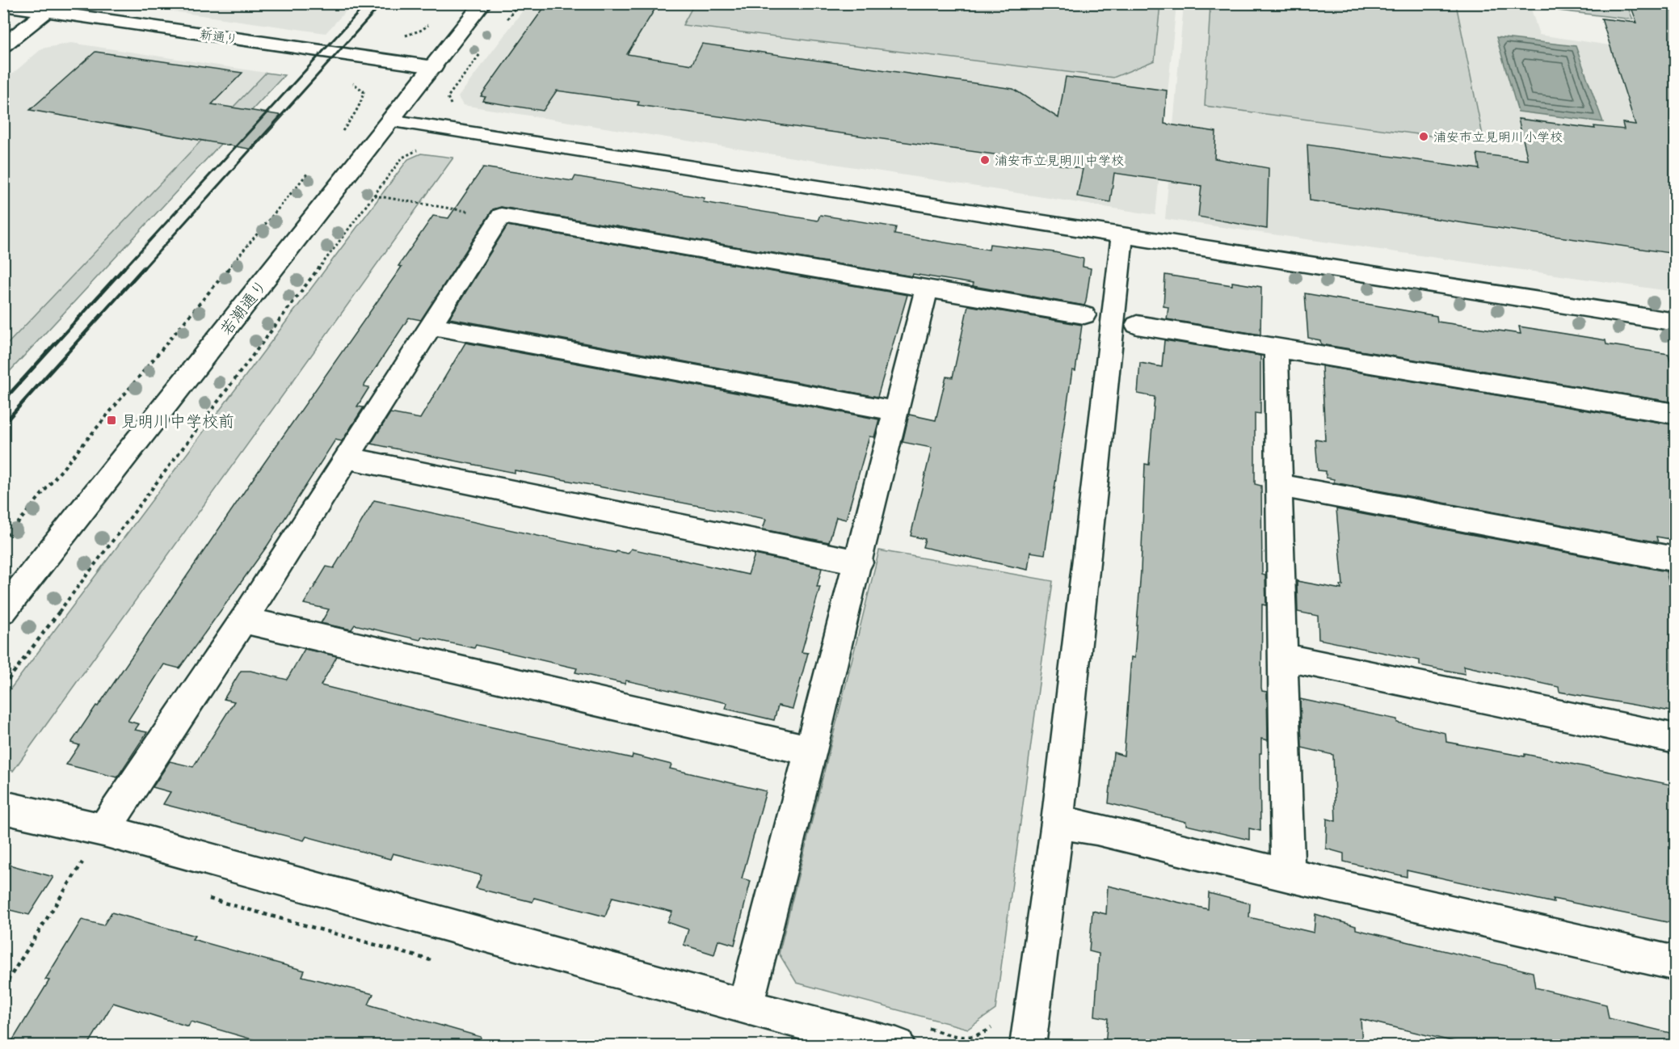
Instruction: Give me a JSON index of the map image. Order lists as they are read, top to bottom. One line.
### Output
{"streets":{"street":["新通り","若潮通り"]},"crossings":[["新通り","若潮通り"]],"places":{"other":["浦安市立見明川小学校","浦安市立見明川中学校"],"transit":["見明川中学校前"]}}
